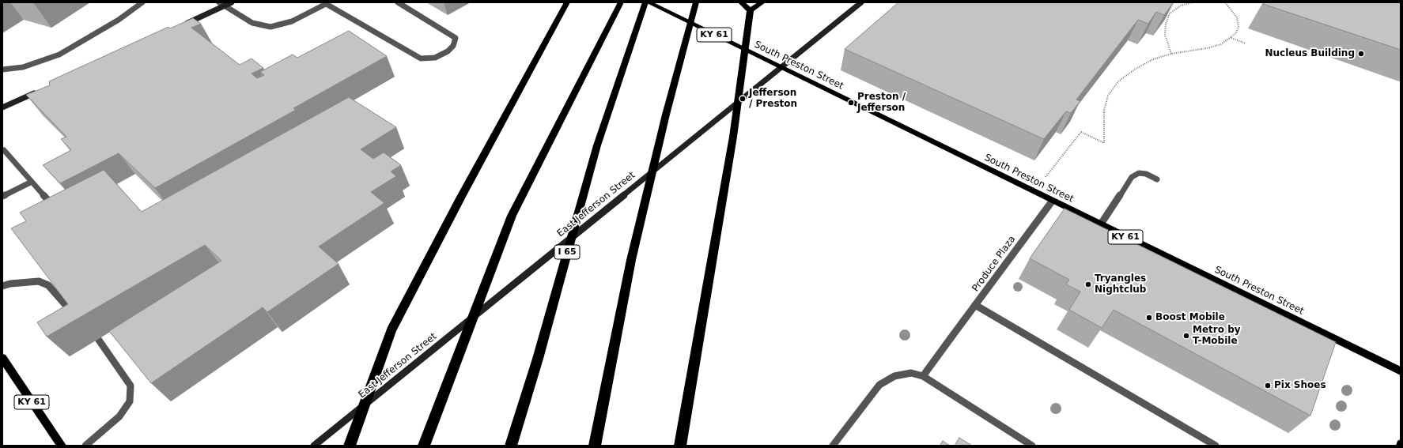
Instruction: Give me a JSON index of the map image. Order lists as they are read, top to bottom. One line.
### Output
{"streets":{"highway":["I 65"],"main road":["KY 61","South Preston Street","East Jefferson Street"],"street":["Produce Plaza"]},"crossings":[["South Preston Street","East Jefferson Street"],["South Preston Street","Produce Plaza"]],"places":["Nucleus Building","Jefferson / Preston","Preston / Jefferson","Tryangles Nightclub","Boost Mobile","Metro by T-Mobile","Pix Shoes"]}
